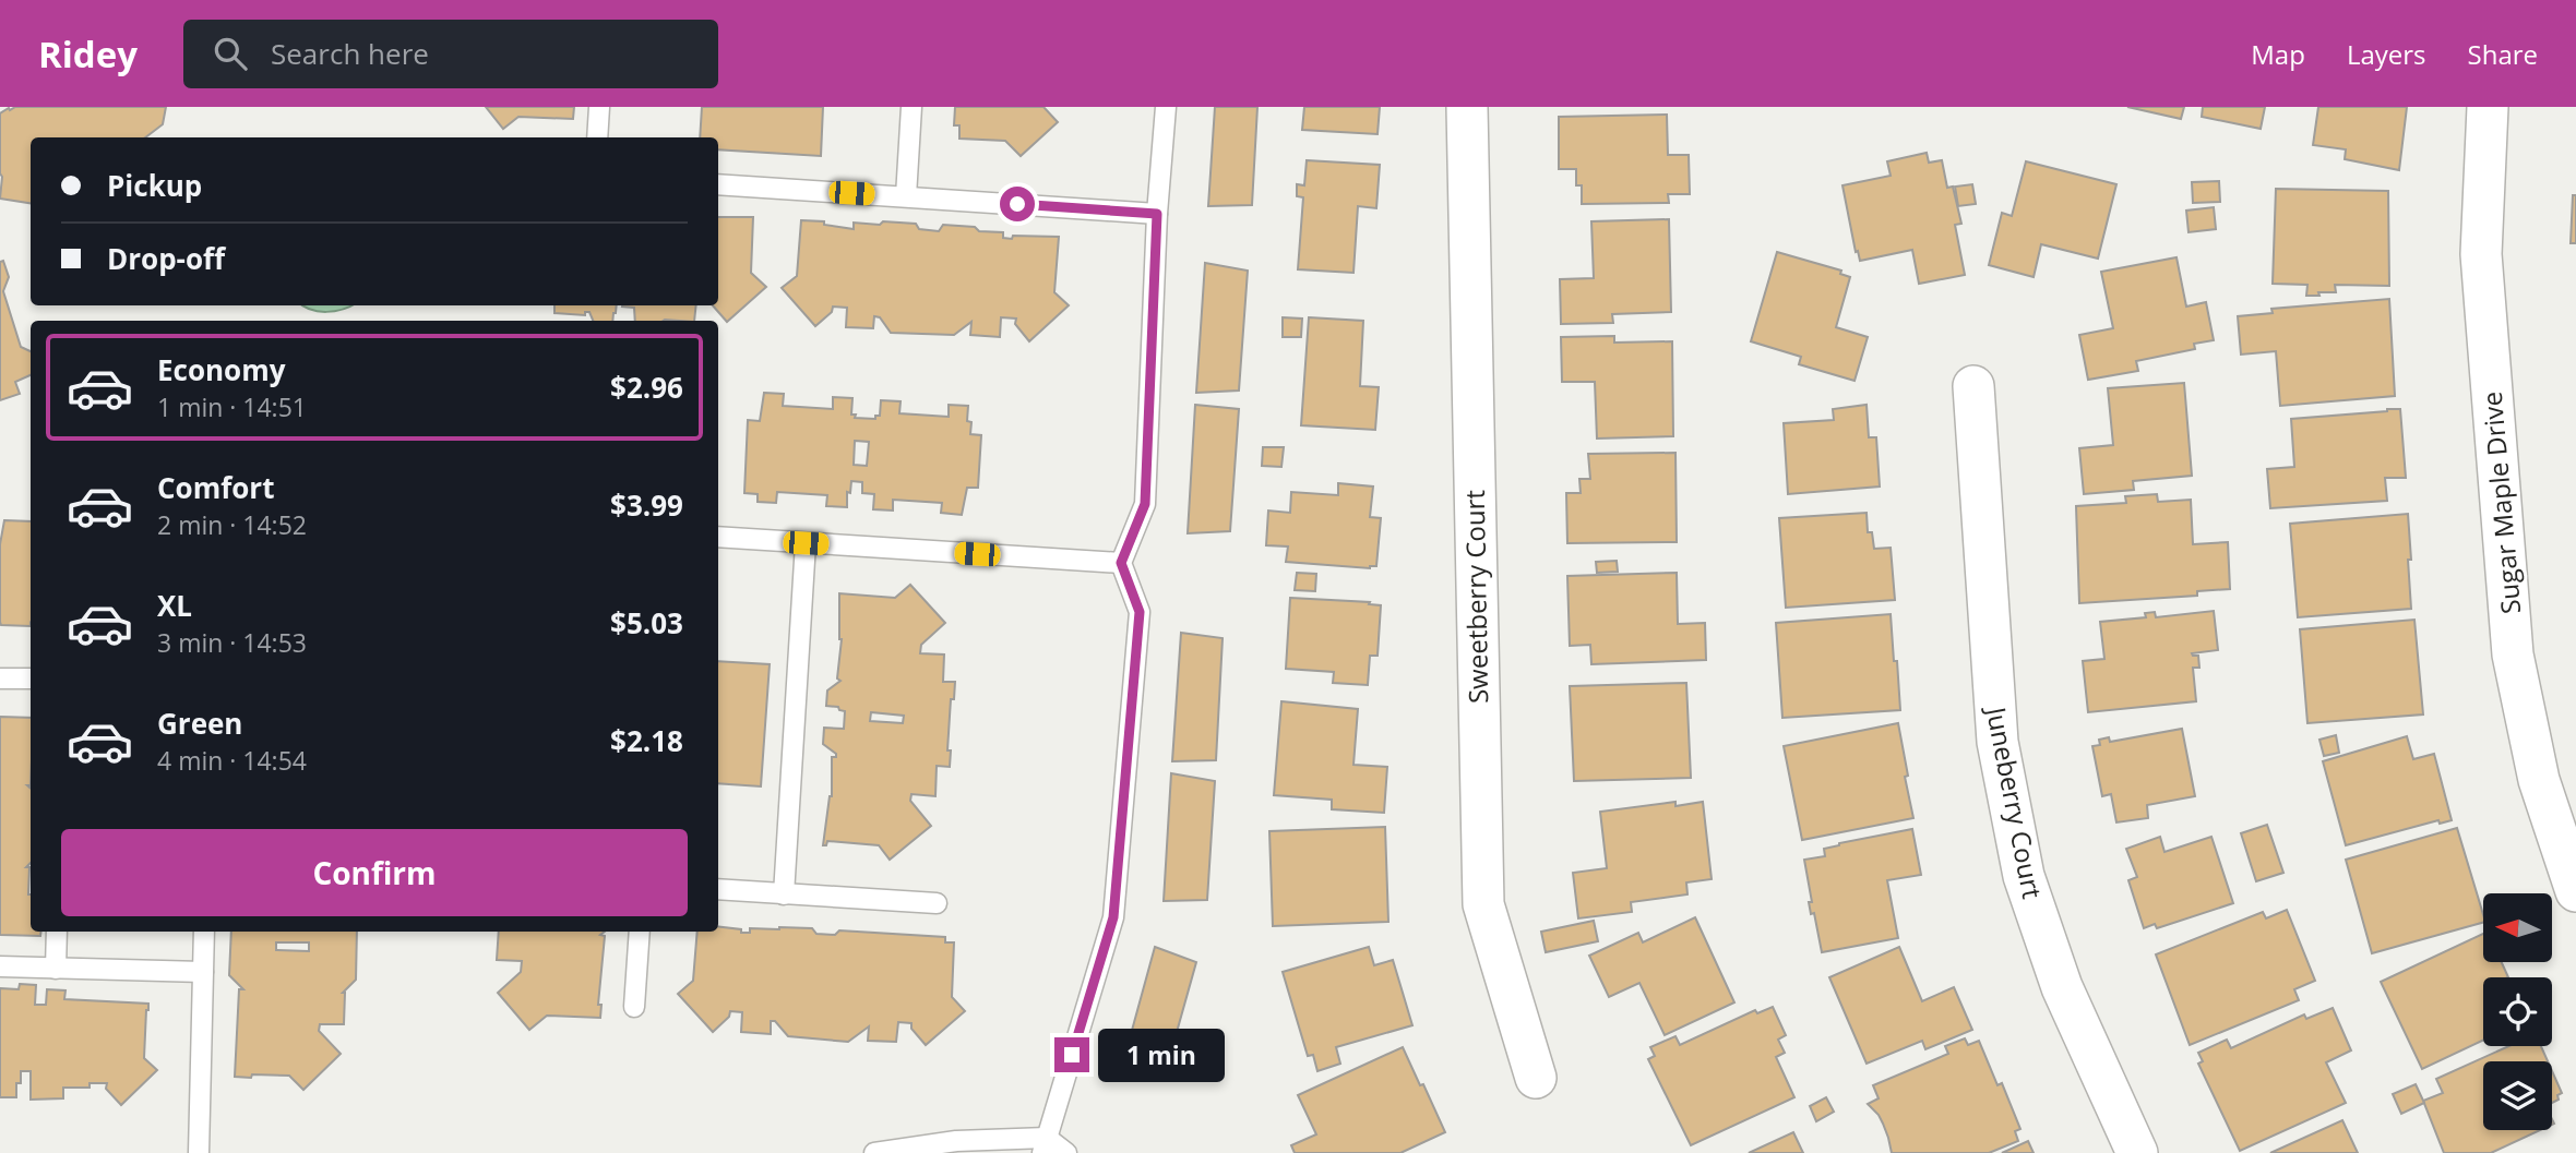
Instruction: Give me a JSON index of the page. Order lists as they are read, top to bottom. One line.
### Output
{"streets":{"street":["Sugar Maple Drive","Sweetberry Court","Juneberry Court"]},"north":"left","page":{"header":"Ridey","search":"Search here","nav":["Map","Layers","Share"],"banner":["Pickup","Drop-off"],"list":[{"name":"Economy","note":"1 min · 14:51","value":"$2.96"},{"name":"Comfort","note":"2 min · 14:52","value":"$3.99"},{"name":"XL","note":"3 min · 14:53","value":"$5.03"},{"name":"Green","note":"4 min · 14:54","value":"$2.18"}],"buttons":"Confirm","bubble":"1 min"}}
